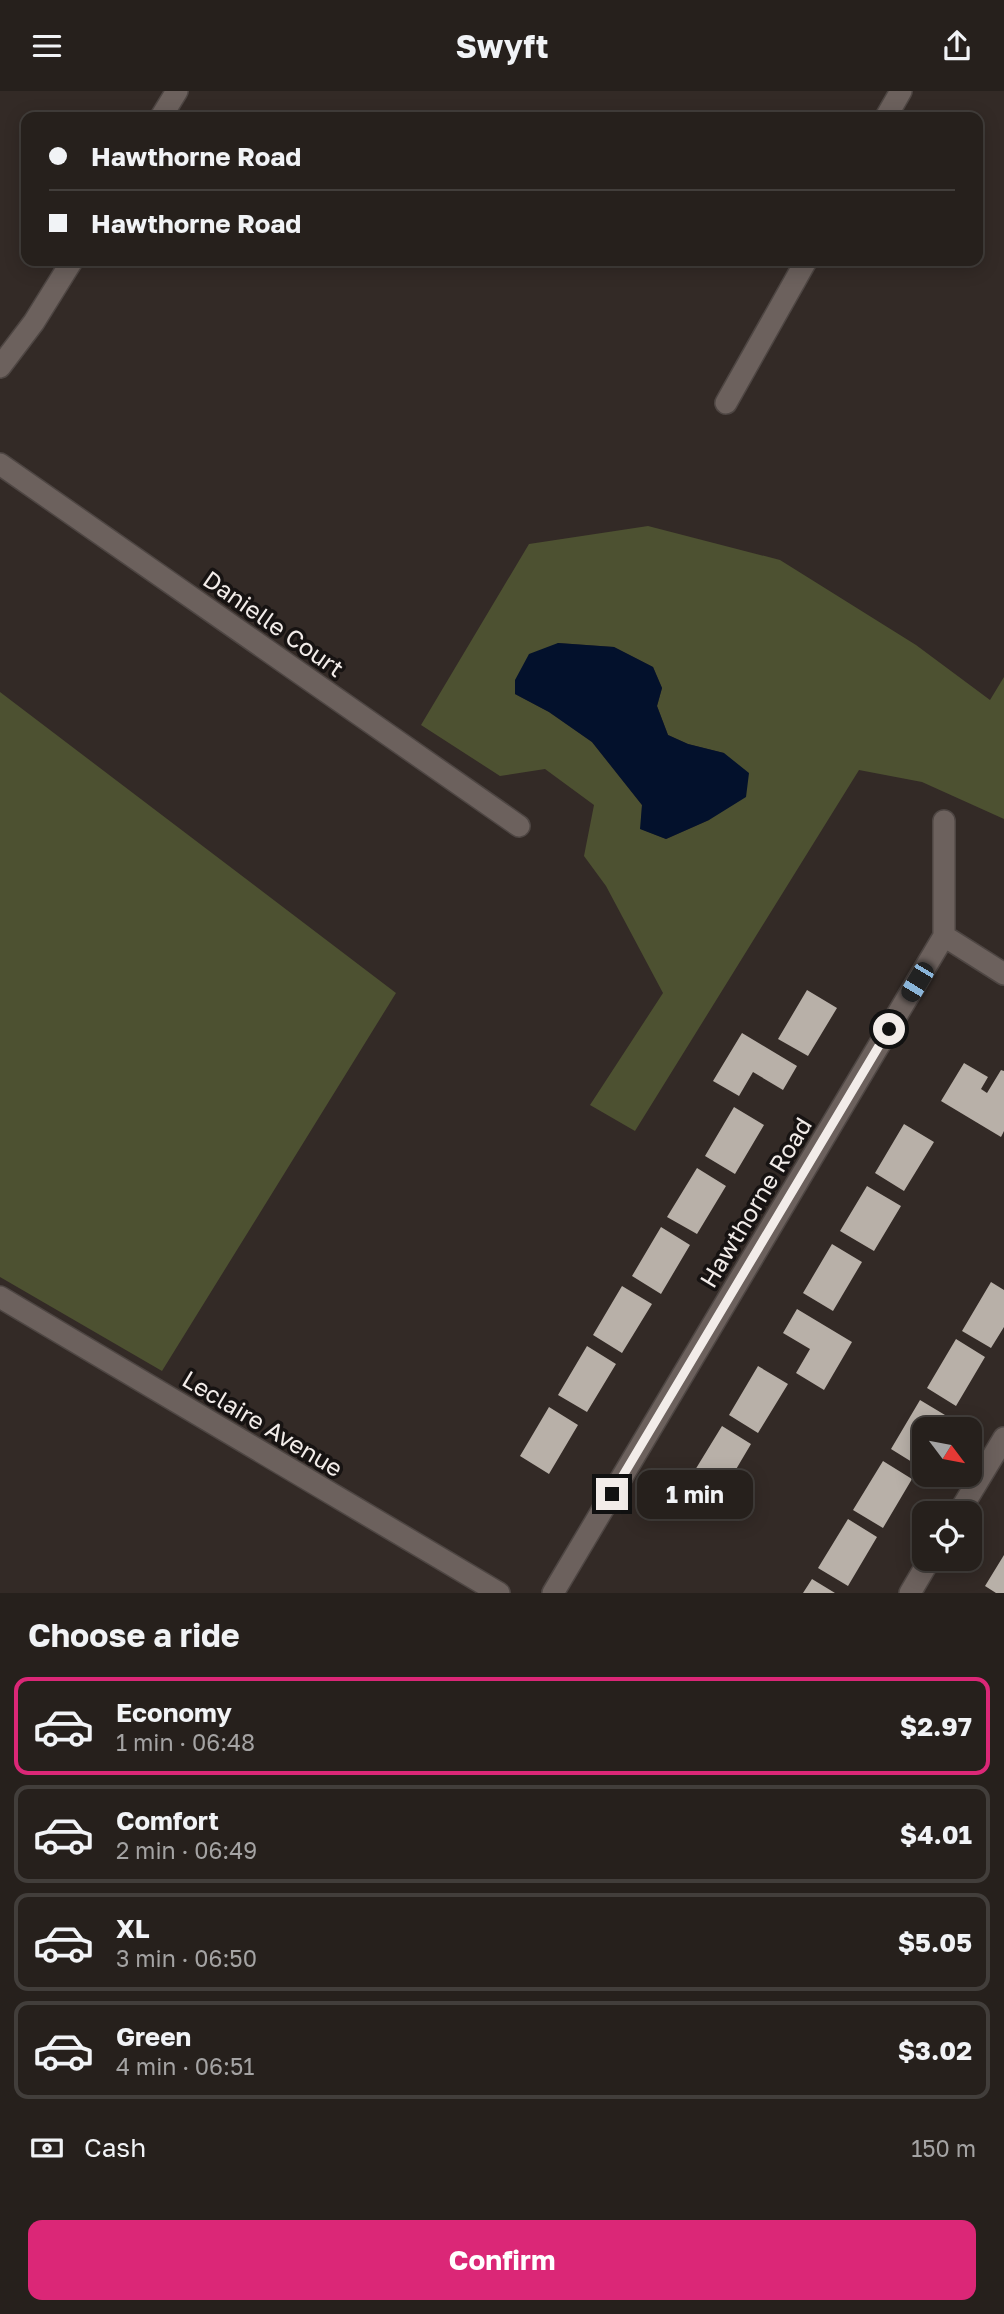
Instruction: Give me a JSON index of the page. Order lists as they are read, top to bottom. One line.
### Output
{"streets":{"street":["Danielle Court","Hawthorne Road","Leclaire Avenue"]},"north":"bottom right","page":{"header":"Swyft","banner":["Hawthorne Road","Hawthorne Road"],"bubble":"1 min","heading":"Choose a ride","list":[{"name":"Economy","note":"1 min · 06:48","value":"$2.97"},{"name":"Comfort","note":"2 min · 06:49","value":"$4.01"},{"name":"XL","note":"3 min · 06:50","value":"$5.05"},{"name":"Green","note":"4 min · 06:51","value":"$3.02"}],"pay":["Cash","150 m"],"buttons":"Confirm"}}
